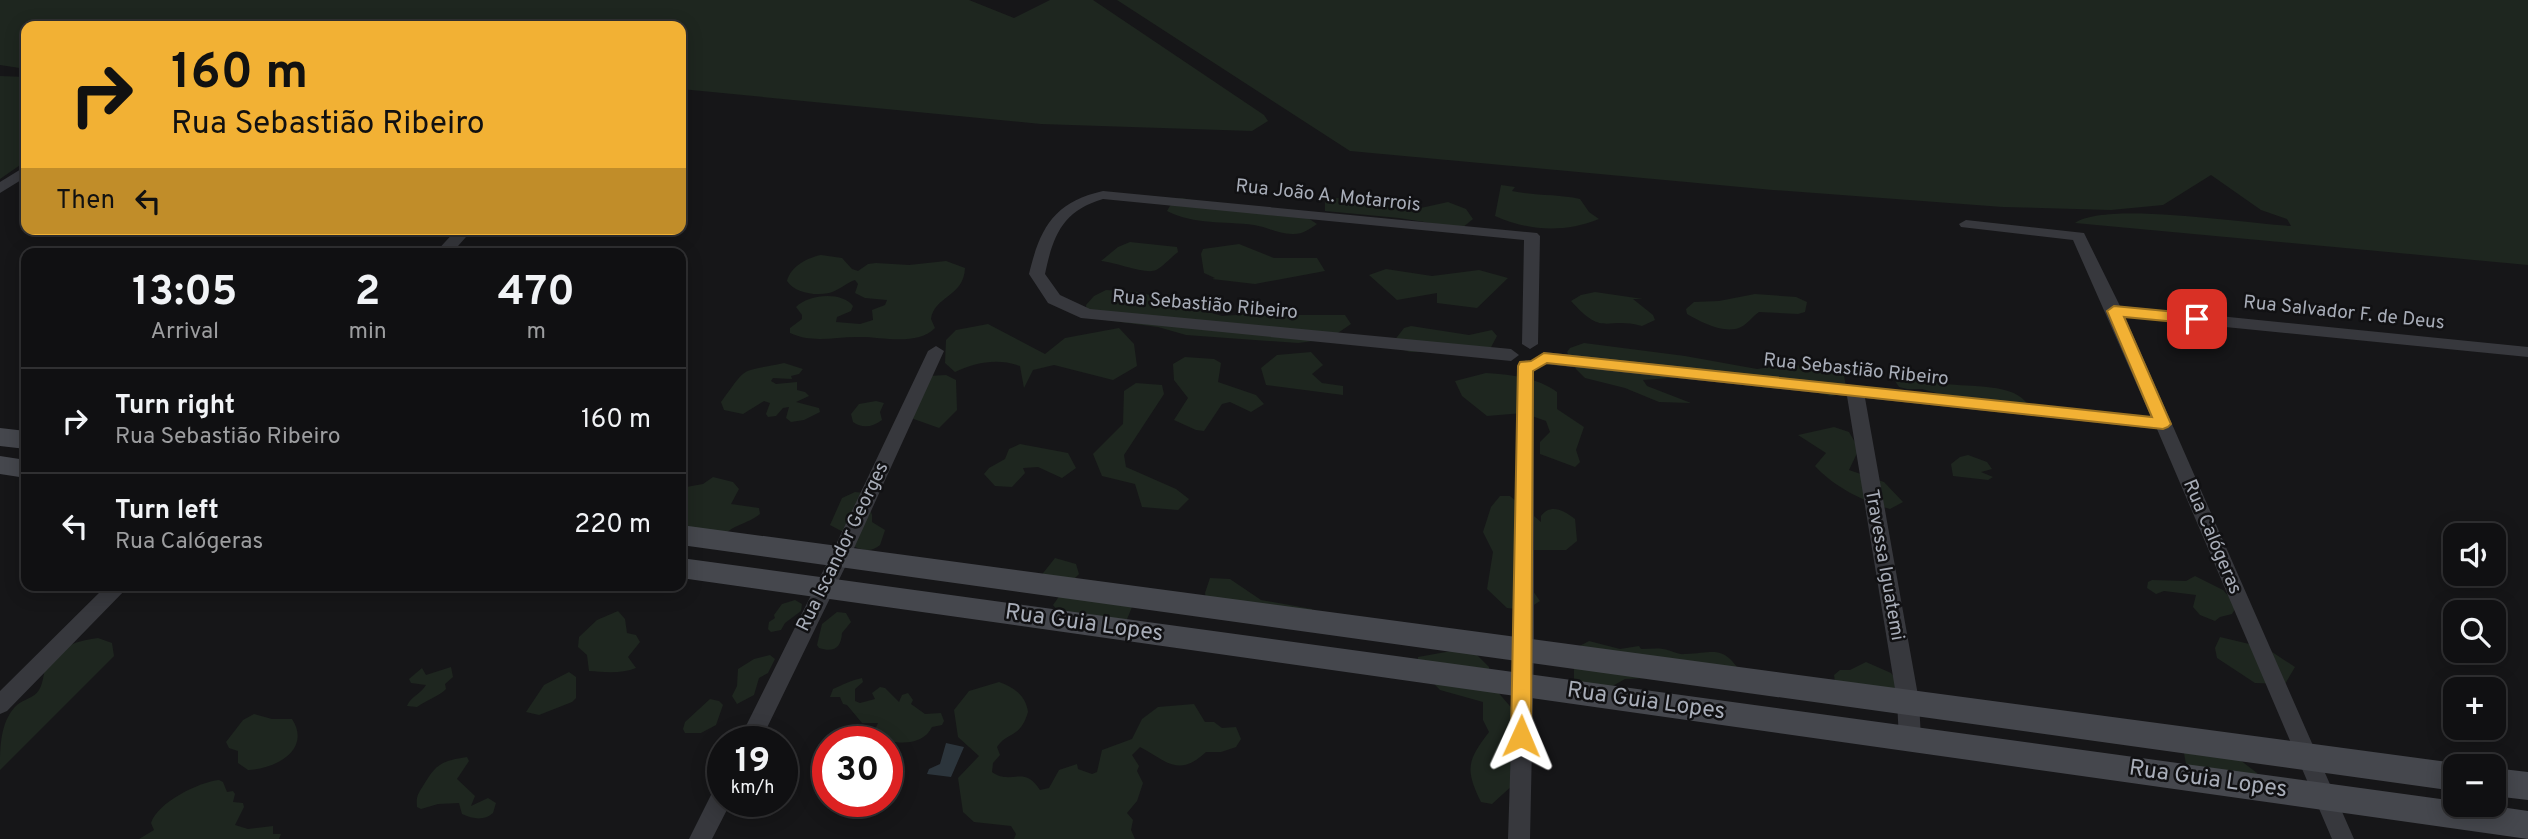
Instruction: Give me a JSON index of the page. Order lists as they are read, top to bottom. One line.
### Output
{"streets":{"main road":["Rua Guia Lopes"],"street":["Rua João A. Motarrois","Rua Sebastião Ribeiro","Rua Salvador F. de Deus","Rua Calógeras","Rua Iscandor Georges","Travessa Iguatemi"]},"crossings":[["Rua João A. Motarrois","Rua Sebastião Ribeiro"],["Rua Sebastião Ribeiro","Rua Calógeras"],["Rua Sebastião Ribeiro","Travessa Iguatemi"],["Rua Salvador F. de Deus","Rua Calógeras"],["Rua Calógeras","Rua Guia Lopes"],["Rua Iscandor Georges","Rua Guia Lopes"],["Travessa Iguatemi","Rua Guia Lopes"]],"page":{"turn":["160 m","Rua Sebastião Ribeiro"],"then":"Then","eta":["13:05","Arrival","2","min","470","m"],"list":[{"name":"Turn right","note":"Rua Sebastião Ribeiro","value":"160 m"},{"name":"Turn left","note":"Rua Calógeras","value":"220 m"}],"map_buttons":["+","−"],"speed":"19 km/h","limit":"30"}}
